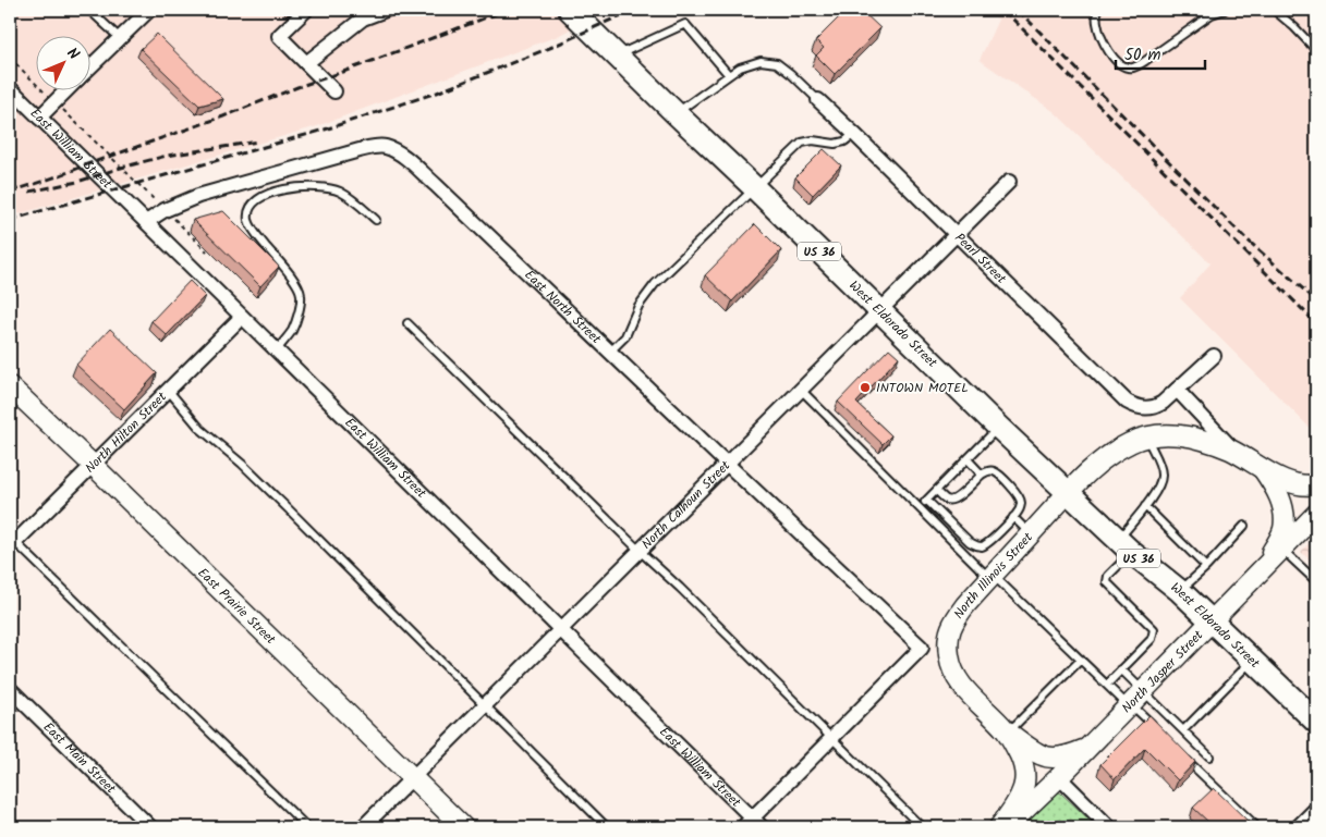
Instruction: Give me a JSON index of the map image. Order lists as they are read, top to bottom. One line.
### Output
{"streets":{"main road":["US 36","West Eldorado Street"],"street":["East William Street","Pearl Street","East North Street","North Hilton Street","North Calhoun Street","North Illinois Street","East Prairie Street","North Jasper Street","East Main Street"]},"crossings":[["East William Street","East North Street"],["East William Street","North Hilton Street"],["East William Street","North Calhoun Street"],["Pearl Street","North Calhoun Street"],["East North Street","North Calhoun Street"],["West Eldorado Street","North Calhoun Street"],["West Eldorado Street","North Illinois Street"],["West Eldorado Street","North Jasper Street"],["North Hilton Street","East Prairie Street"],["North Calhoun Street","East Prairie Street"]],"places":["INTOWN MOTEL"],"scale_bar":"50 m","north":"top right"}
